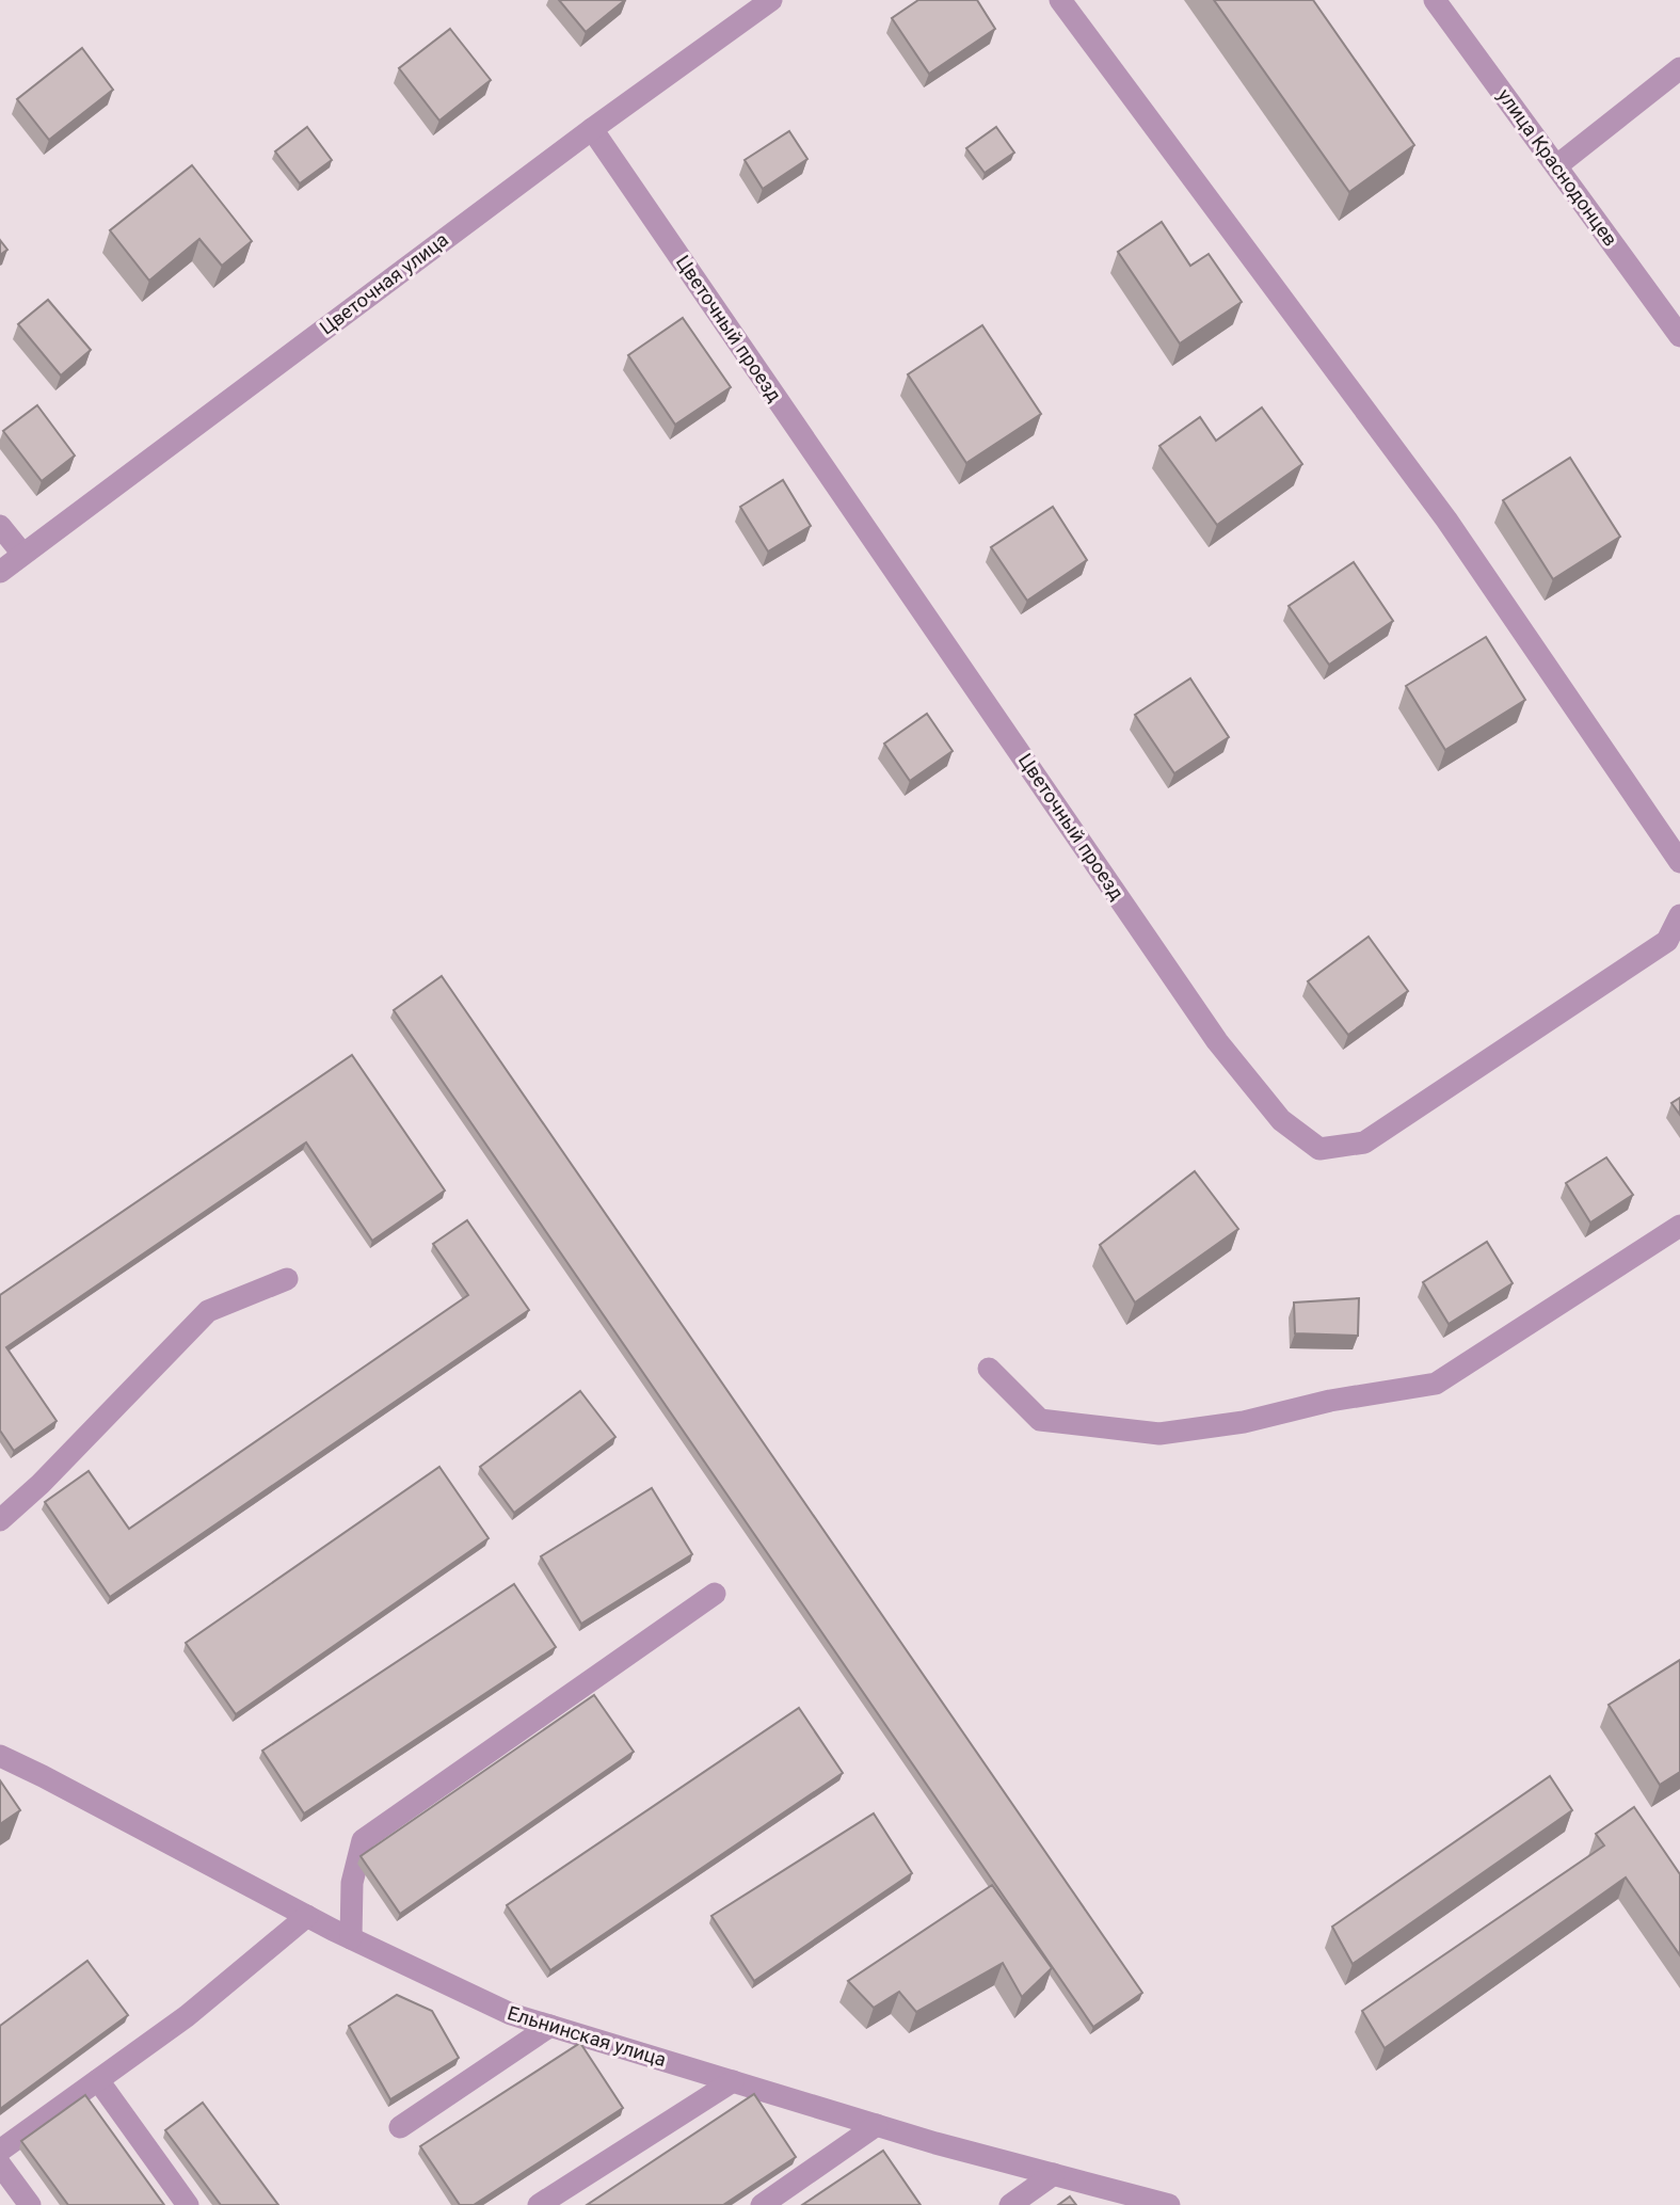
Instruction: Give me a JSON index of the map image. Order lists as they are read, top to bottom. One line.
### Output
{"streets":{"street":["улица Краснодонцев","Цветочная улица","Цветочный проезд","Ельнинская улица"]},"crossings":[["Цветочная улица","Цветочный проезд"]]}
